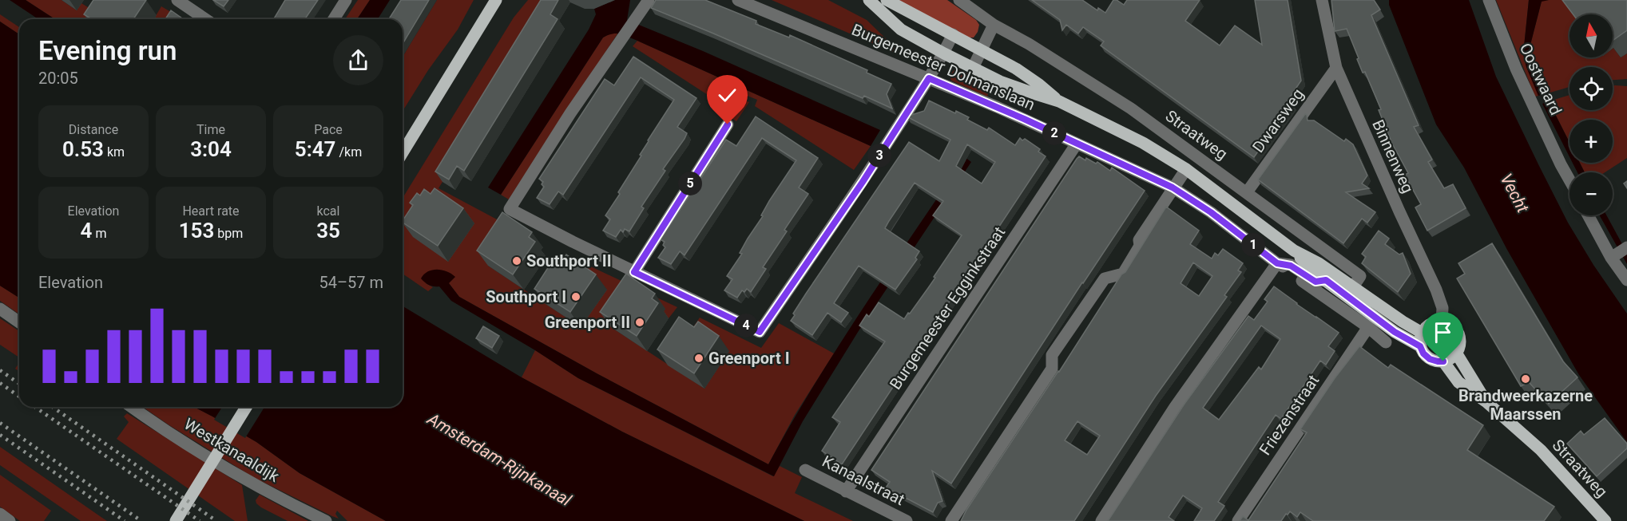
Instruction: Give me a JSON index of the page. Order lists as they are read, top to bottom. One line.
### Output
{"streets":{"main road":["Straatweg"],"street":["Burgemeester Dolmanslaan","Oostwaard","Dwarsweg","Binnenweg","Burgemeester Egginkstraat","Friezenstraat","Westkanaaldijk","Kanaalstraat"]},"crossings":[["Burgemeester Dolmanslaan","Burgemeester Egginkstraat"],["Burgemeester Dolmanslaan","Friezenstraat"],["Dwarsweg","Straatweg"],["Dwarsweg","Binnenweg"],["Straatweg","Binnenweg"],["Burgemeester Egginkstraat","Kanaalstraat"]],"water":["Vecht","Amsterdam-Rijnkanaal"],"places":["Southport II","Southport I","Greenport II","Greenport I","Brandweerkazerne Maarssen"],"north":"top","page":{"map_buttons":["+","−"],"heading":["Evening run","20:05"],"stats":[["Distance","0.53 km"],["Time","3:04"],["Pace","5:47 /km"],["Elevation","4 m"],["Heart rate","153 bpm"],["kcal","35"]],"pins":["2","3","5","1","4"],"chart":["Elevation","54–57 m"]}}
